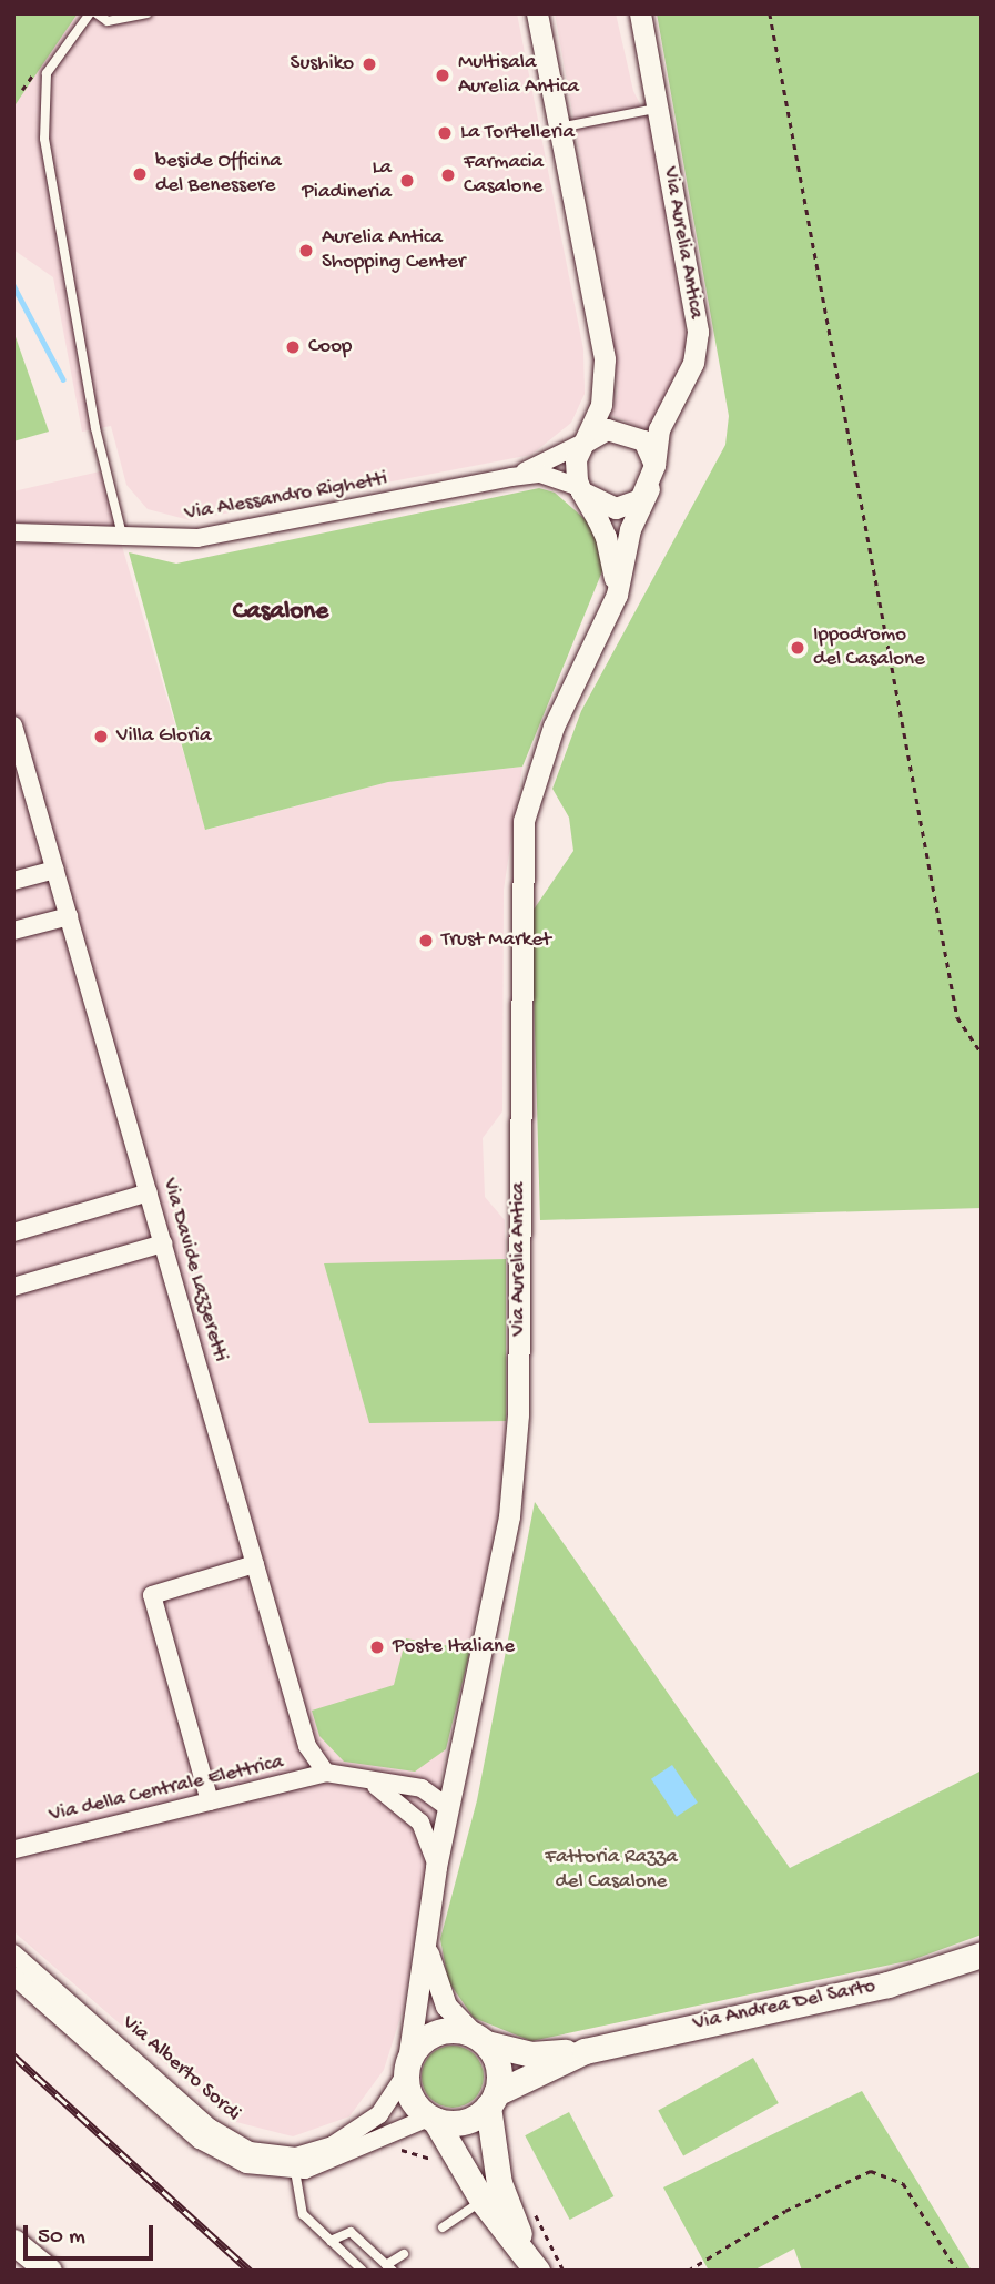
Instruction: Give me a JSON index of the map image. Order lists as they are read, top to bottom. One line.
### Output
{"streets":{"main road":["Via Aurelia Antica","Via Andrea Del Sarto"],"street":["Via Alessandro Righetti","Via Davide Lazzeretti","Via della Centrale Elettrica","Via Alberto Sordi"]},"crossings":[["Via Aurelia Antica","Via Andrea Del Sarto"],["Via Aurelia Antica","Via Alberto Sordi"],["Via Davide Lazzeretti","Via della Centrale Elettrica"],["Via Andrea Del Sarto","Via Alberto Sordi"]],"districts":["Casalone"],"parks":["Fattoria Razza del Casalone"],"places":["Sushiko","Multisala Aurelia Antica","La Tortelleria","beside Officina del Benessere","Farmacia Casalone","La Piadineria","Aurelia Antica Shopping Center","Coop","Ippodromo del Casalone","Villa Gloria","Trust Market","Poste Italiane"],"scale_bar":"50 m"}
